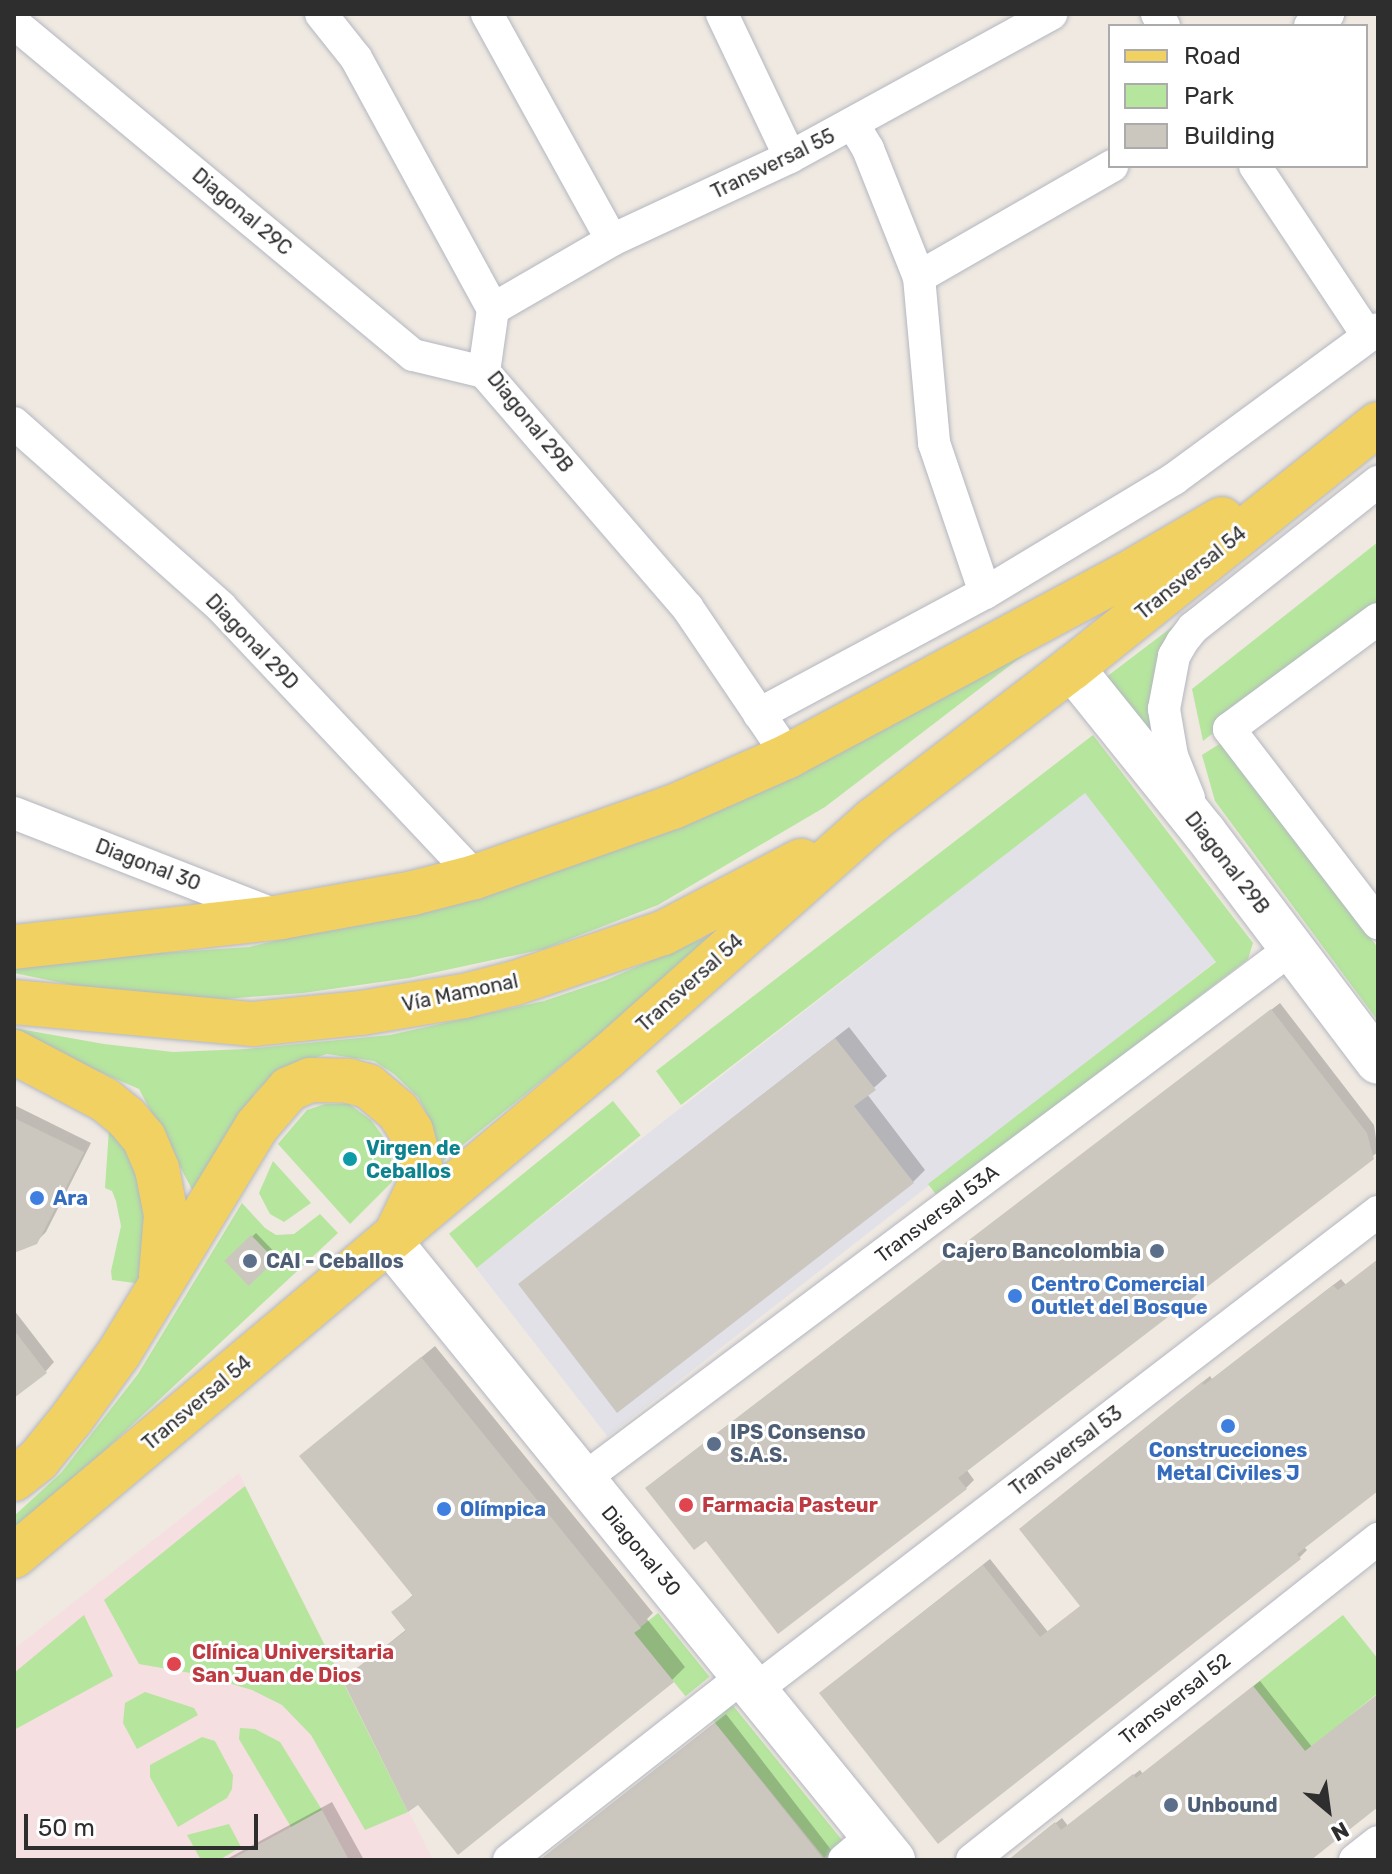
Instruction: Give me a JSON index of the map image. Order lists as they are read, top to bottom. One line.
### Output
{"streets":{"main road":["Transversal 54","Vía Mamonal"],"street":["Transversal 55","Diagonal 29C","Diagonal 29B","Diagonal 29D","Diagonal 30","Transversal 53A","Transversal 53","Transversal 52"]},"crossings":[["Transversal 55","Diagonal 29B"],["Diagonal 29C","Diagonal 29B"],["Diagonal 29B","Transversal 54"],["Diagonal 29B","Transversal 53A"],["Transversal 54","Diagonal 30"],["Transversal 54","Vía Mamonal"],["Diagonal 30","Transversal 53A"],["Diagonal 30","Transversal 53"]],"places":["Virgen de Ceballos","Ara","Cajero Bancolombia","CAI - Ceballos","Centro Comercial Outlet del Bosque","Construcciones Metal Civiles J","IPS Consenso S.A.S.","Farmacia Pasteur","Olímpica","Clínica Universitaria San Juan de Dios","Unbound"],"legend":["Road","Park","Building"],"scale_bar":"50 m","north":"bottom right"}
